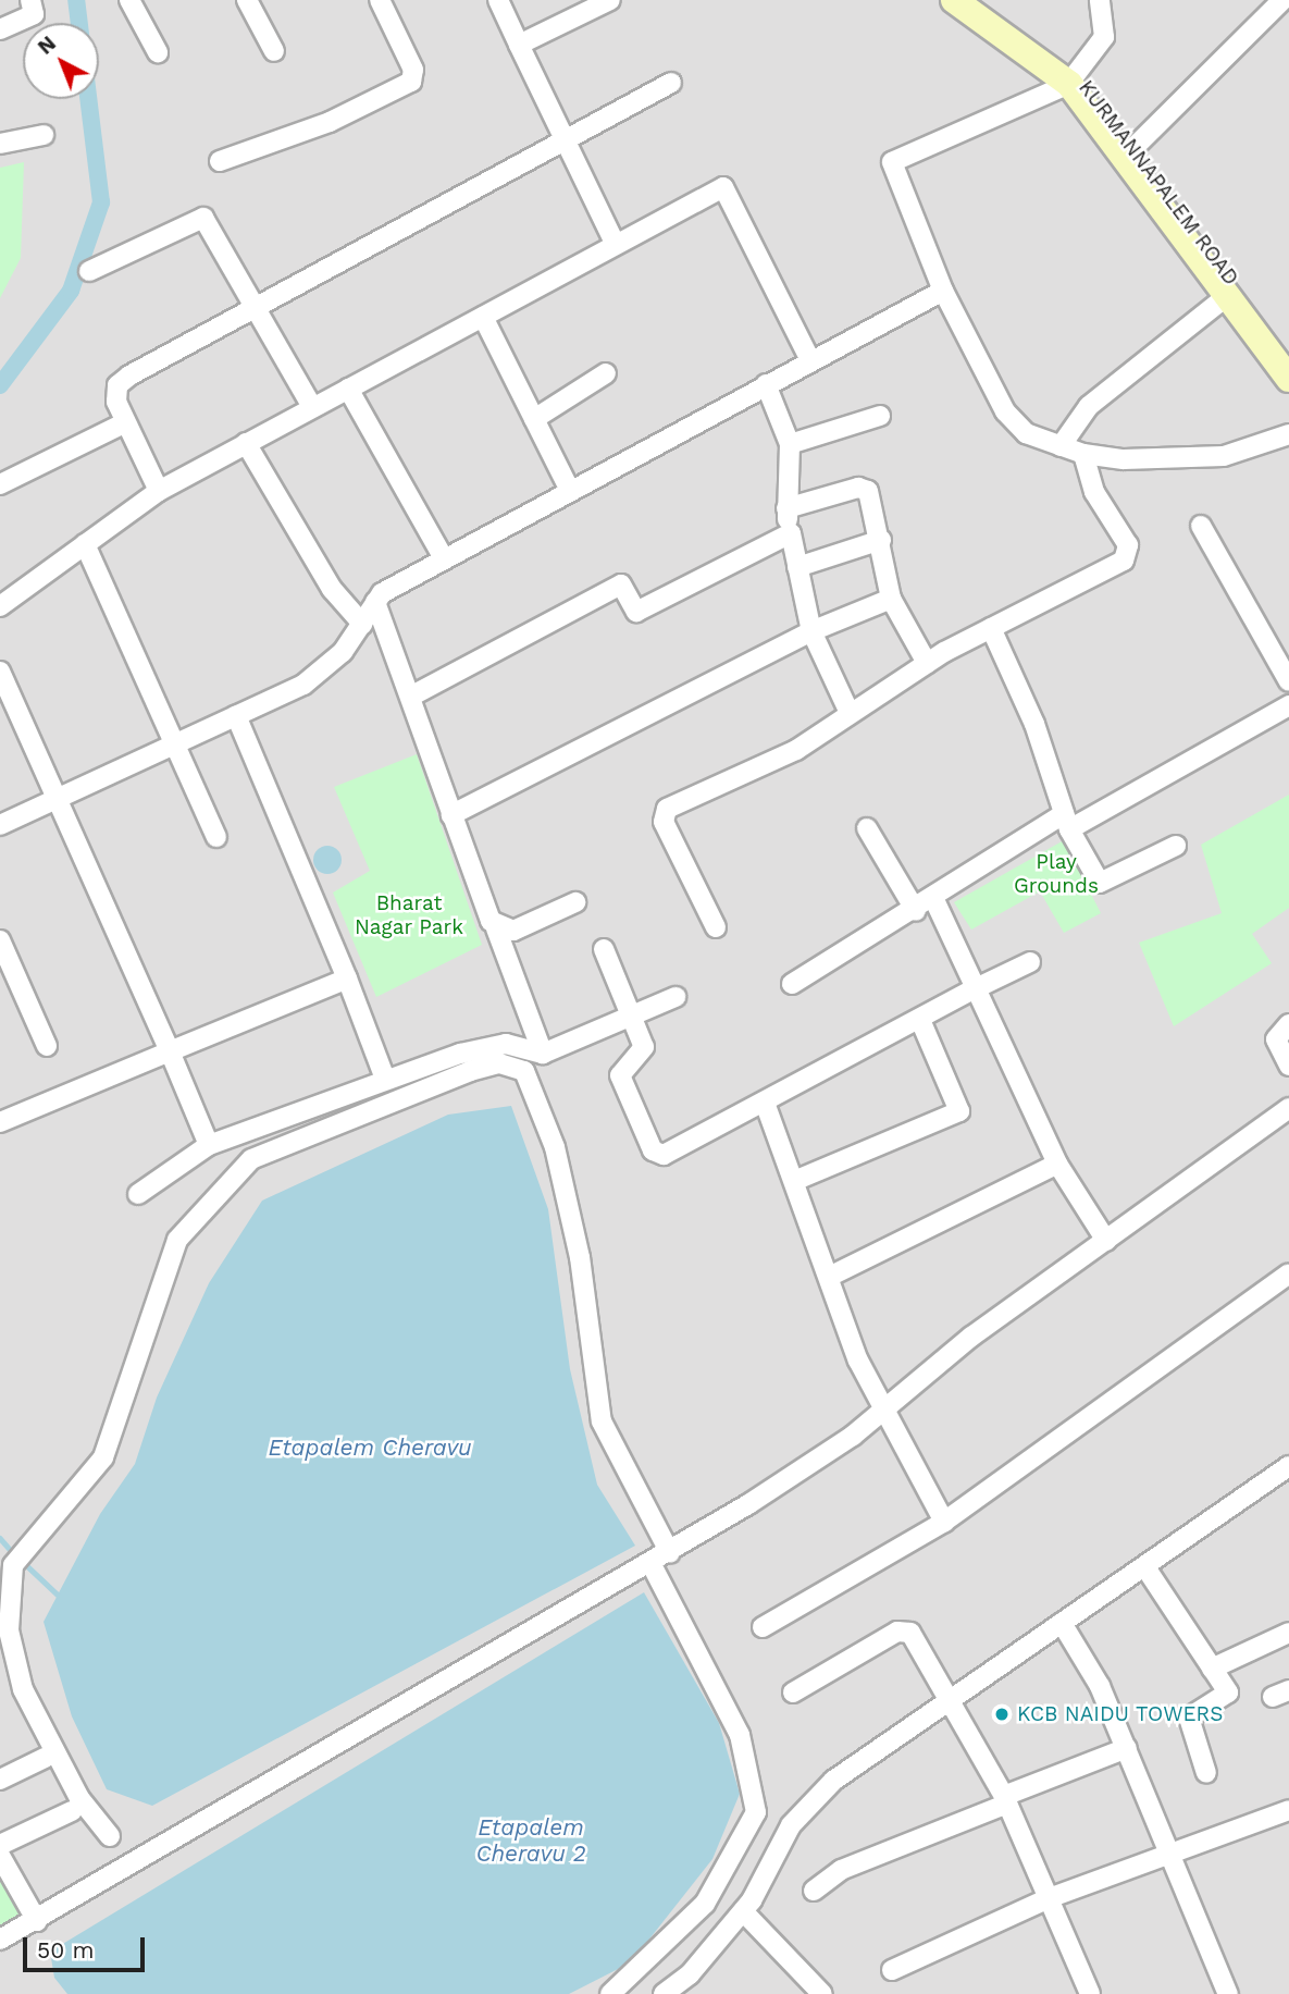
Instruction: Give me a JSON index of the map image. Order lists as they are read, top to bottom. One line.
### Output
{"streets":{"main road":["KURMANNAPALEM ROAD"]},"water":["Etapalem Cheravu","Etapalem Cheravu 2"],"parks":["Play Grounds","Bharat Nagar Park"],"places":["KCB NAIDU TOWERS"],"scale_bar":"50 m","north":"top left"}
